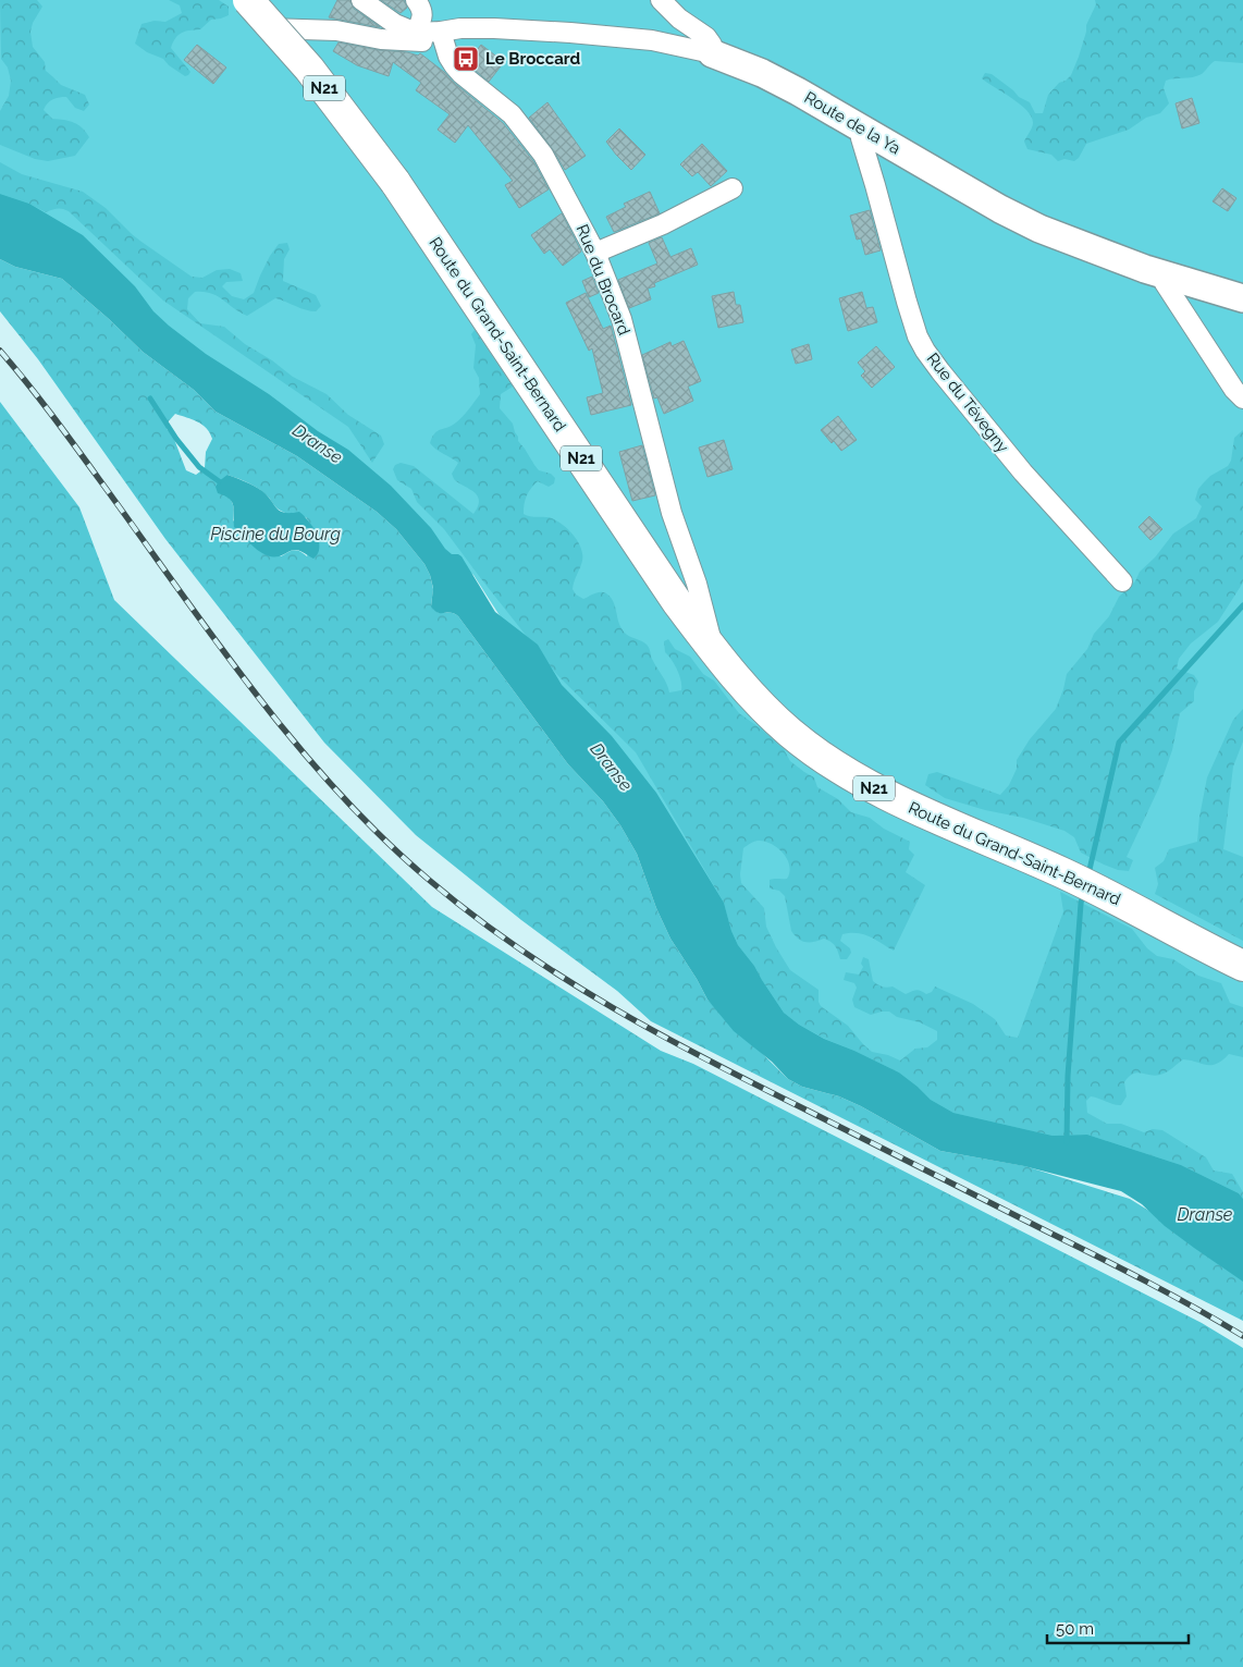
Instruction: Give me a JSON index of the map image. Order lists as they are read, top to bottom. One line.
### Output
{"streets":{"main road":["N21","Route du Grand-Saint-Bernard"],"street":["Route de la Ya","Rue du Brocard","Rue du Tévegny"]},"crossings":[["Route de la Ya","Rue du Brocard"],["Route de la Ya","Rue du Tévegny"],["Rue du Brocard","Route du Grand-Saint-Bernard"]],"water":["Dranse","Piscine du Bourg"],"places":{"bus stop":["Le Broccard"]},"scale_bar":"50 m"}
